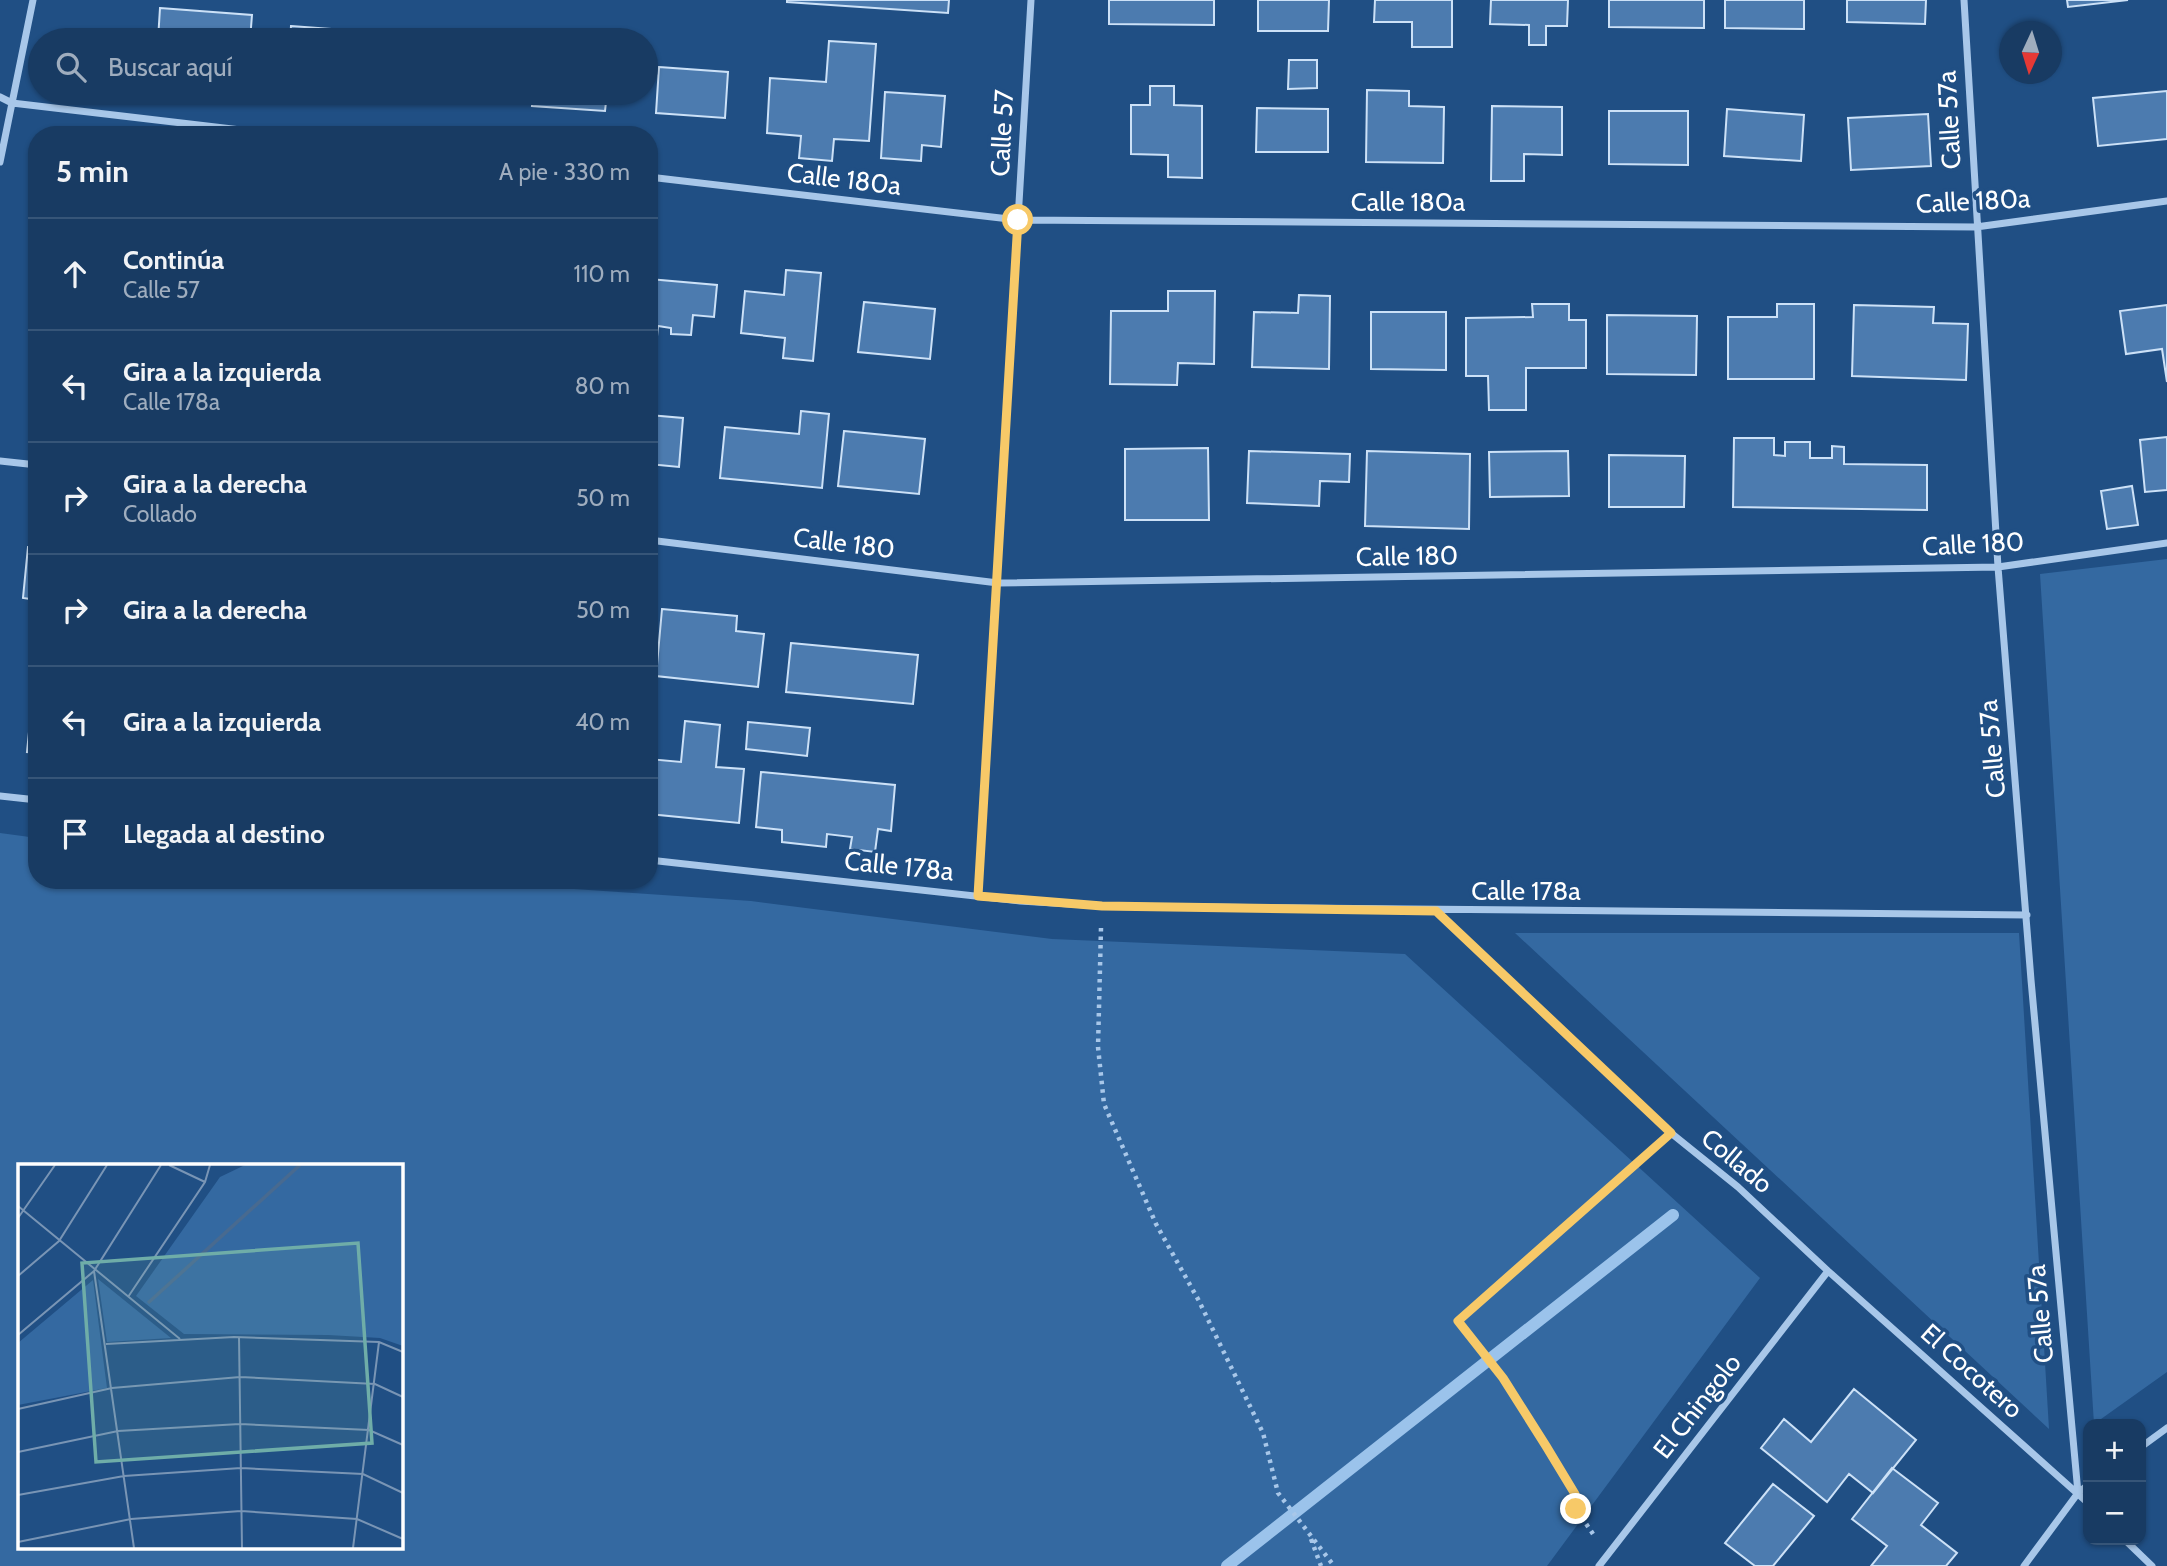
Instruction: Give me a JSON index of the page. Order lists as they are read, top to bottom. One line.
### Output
{"streets":{"street":["Calle 57a","Calle 57","Calle 180a","Calle 180","Calle 178a","Collado","El Cocotero","El Chingolo"]},"crossings":[["Calle 57a","Calle 180a"],["Calle 57a","Calle 180"],["Calle 57a","Calle 178a"],["Calle 57a","El Cocotero"],["Calle 57","Calle 180a"],["Calle 57","Calle 180"],["Calle 57","Calle 178a"],["Calle 178a","Collado"],["Collado","El Cocotero"],["Collado","El Chingolo"],["El Cocotero","El Chingolo"]],"north":"bottom","page":{"search":"Buscar aquí","heading":["5 min","A pie · 330 m"],"list":[["Continúa","Calle 57","110 m"],["Gira a la izquierda","Calle 178a","80 m"],["Gira a la derecha","Collado","50 m"],["Gira a la derecha","50 m"],["Gira a la izquierda","40 m"],"Llegada al destino"],"map_buttons":["+","−"]}}
